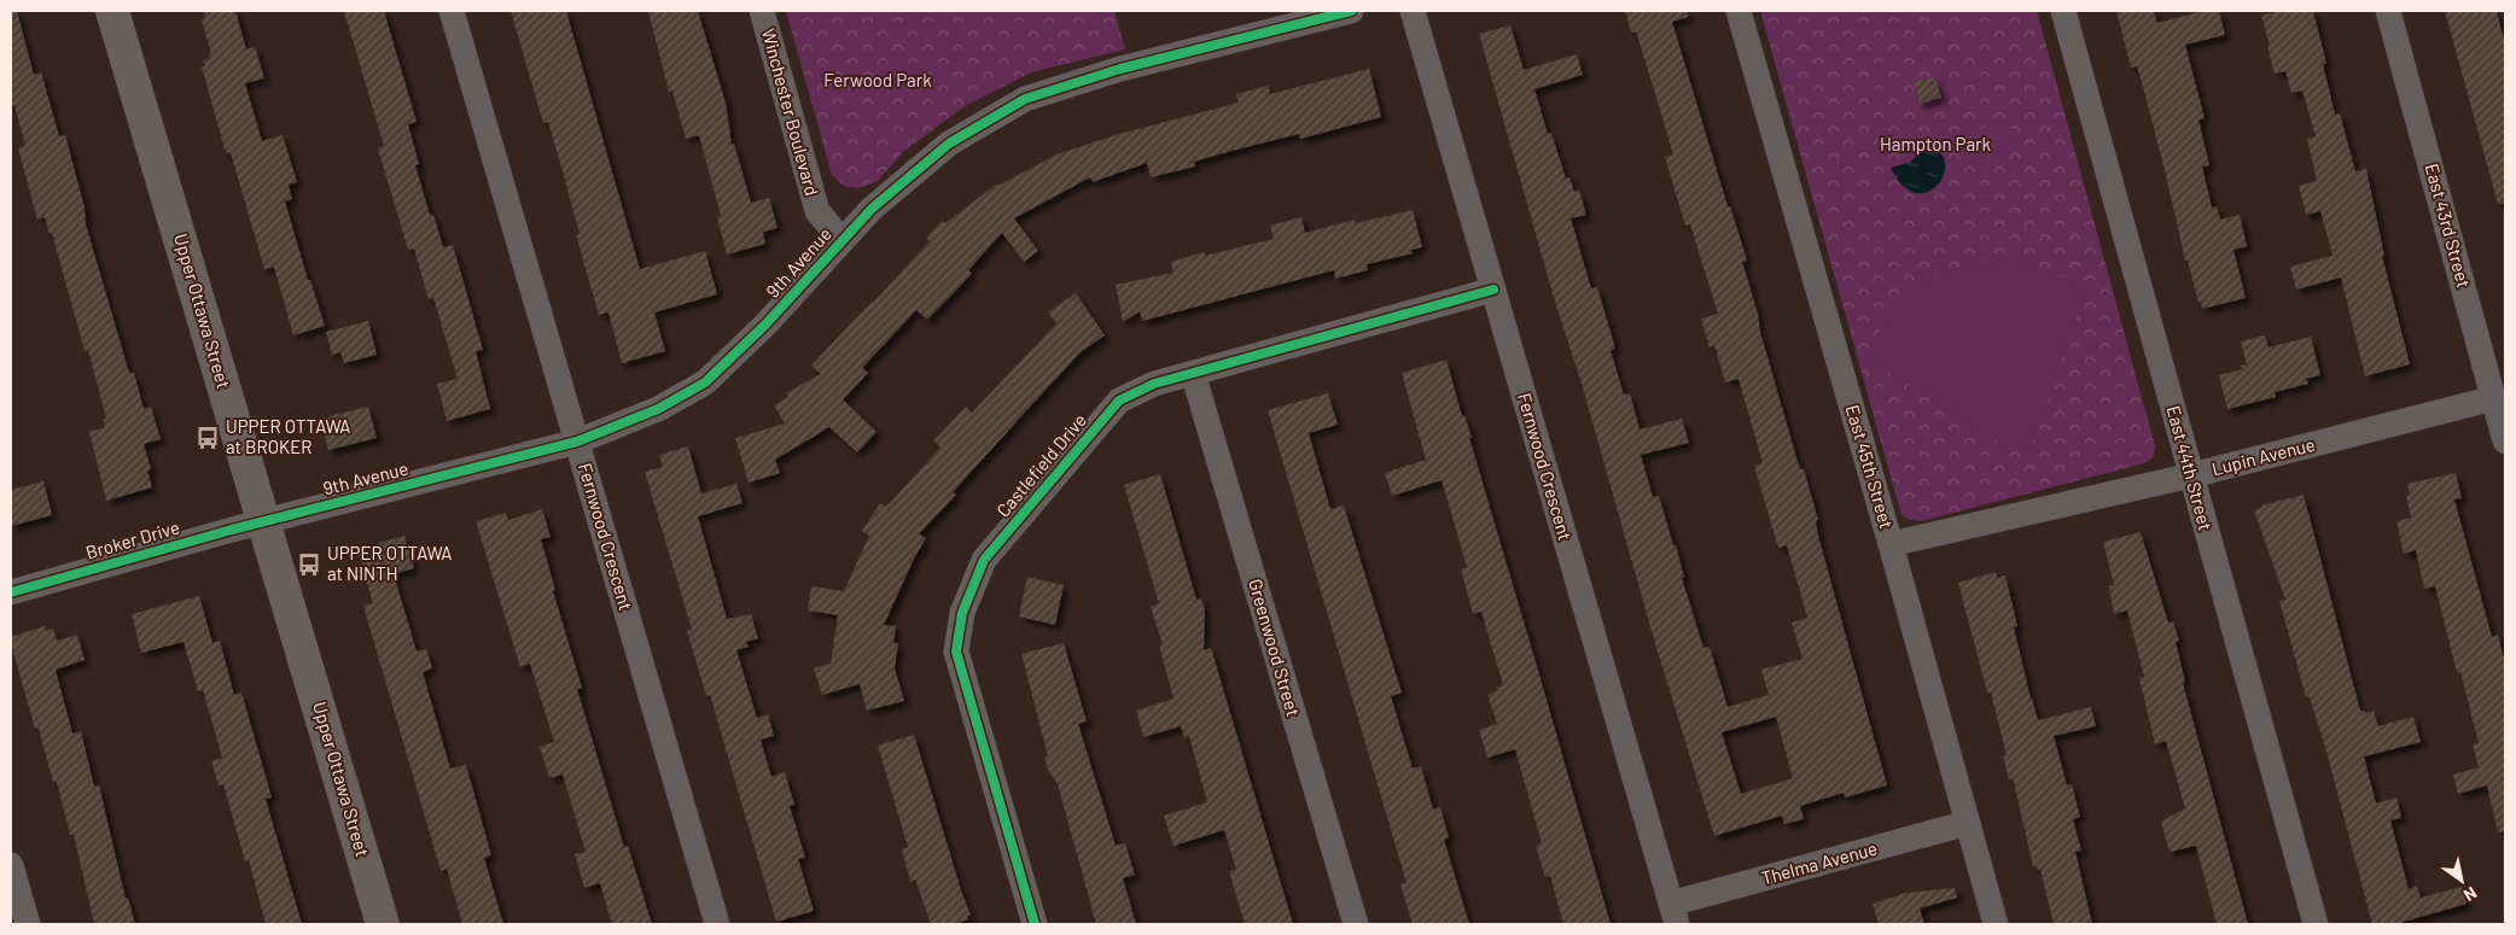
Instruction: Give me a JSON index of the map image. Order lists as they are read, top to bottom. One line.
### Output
{"streets":{"main road":["Upper Ottawa Street"],"street":["Winchester Boulevard","East 43rd Street","9th Avenue","Lupin Avenue","Castlefield Drive","Fernwood Crescent","East 45th Street","East 44th Street","Broker Drive","Greenwood Street","Thelma Avenue"]},"crossings":[["Winchester Boulevard","9th Avenue"],["East 43rd Street","Lupin Avenue"],["9th Avenue","Upper Ottawa Street"],["9th Avenue","Fernwood Crescent"],["9th Avenue","Broker Drive"],["Upper Ottawa Street","Broker Drive"],["Lupin Avenue","East 45th Street"],["Lupin Avenue","East 44th Street"],["Castlefield Drive","Fernwood Crescent"],["Castlefield Drive","Greenwood Street"],["Fernwood Crescent","Thelma Avenue"],["East 45th Street","Thelma Avenue"]],"parks":["Ferwood Park","Hampton Park"],"places":{"bus stop":["UPPER OTTAWA at BROKER","UPPER OTTAWA at NINTH"]},"north":"bottom right"}
